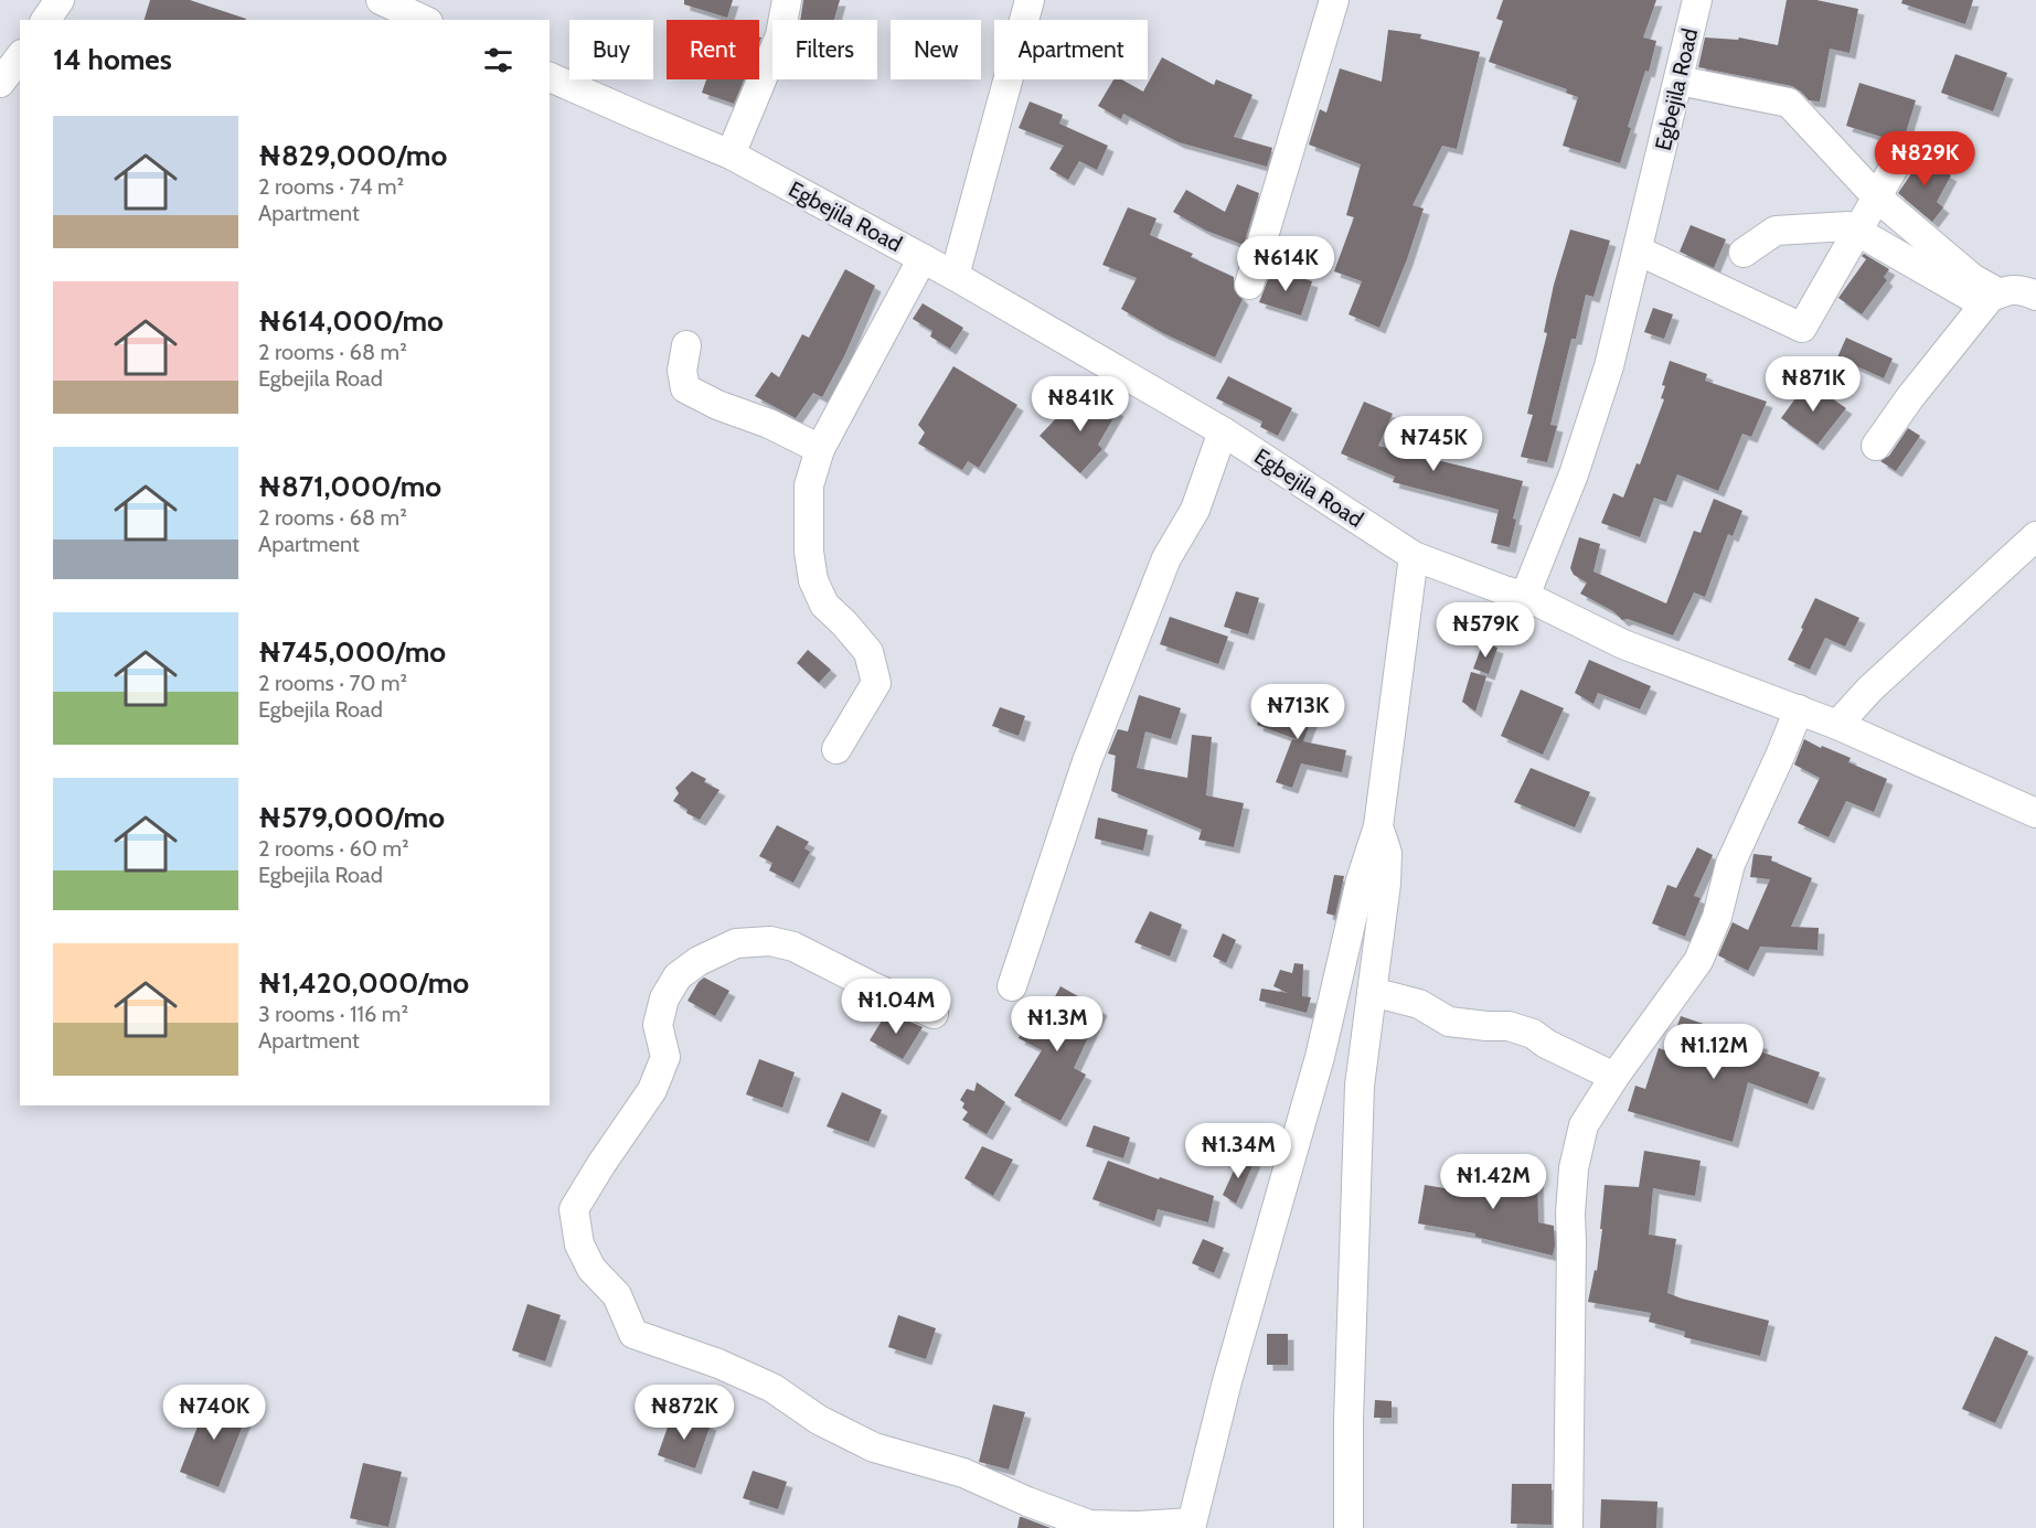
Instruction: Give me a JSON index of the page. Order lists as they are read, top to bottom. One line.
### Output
{"streets":{"street":["Egbejila Road"]},"page":{"chip":["Buy","Rent","Filters","New","Apartment"],"heading":"14 homes","list":[{"name":"₦829,000/mo","note":"2 rooms · 74 m² · Apartment"},{"name":"₦614,000/mo","note":"2 rooms · 68 m² · Egbejila Road"},{"name":"₦871,000/mo","note":"2 rooms · 68 m² · Apartment"},{"name":"₦745,000/mo","note":"2 rooms · 70 m² · Egbejila Road"},{"name":"₦579,000/mo","note":"2 rooms · 60 m² · Egbejila Road"},{"name":"₦1,420,000/mo","note":"3 rooms · 116 m² · Apartment"}],"price":["₦829K","₦614K","₦871K","₦841K","₦745K","₦579K","₦713K","₦1.04M","₦1.3M","₦1.12M","₦1.34M","₦1.42M","₦740K","₦872K"]}}
